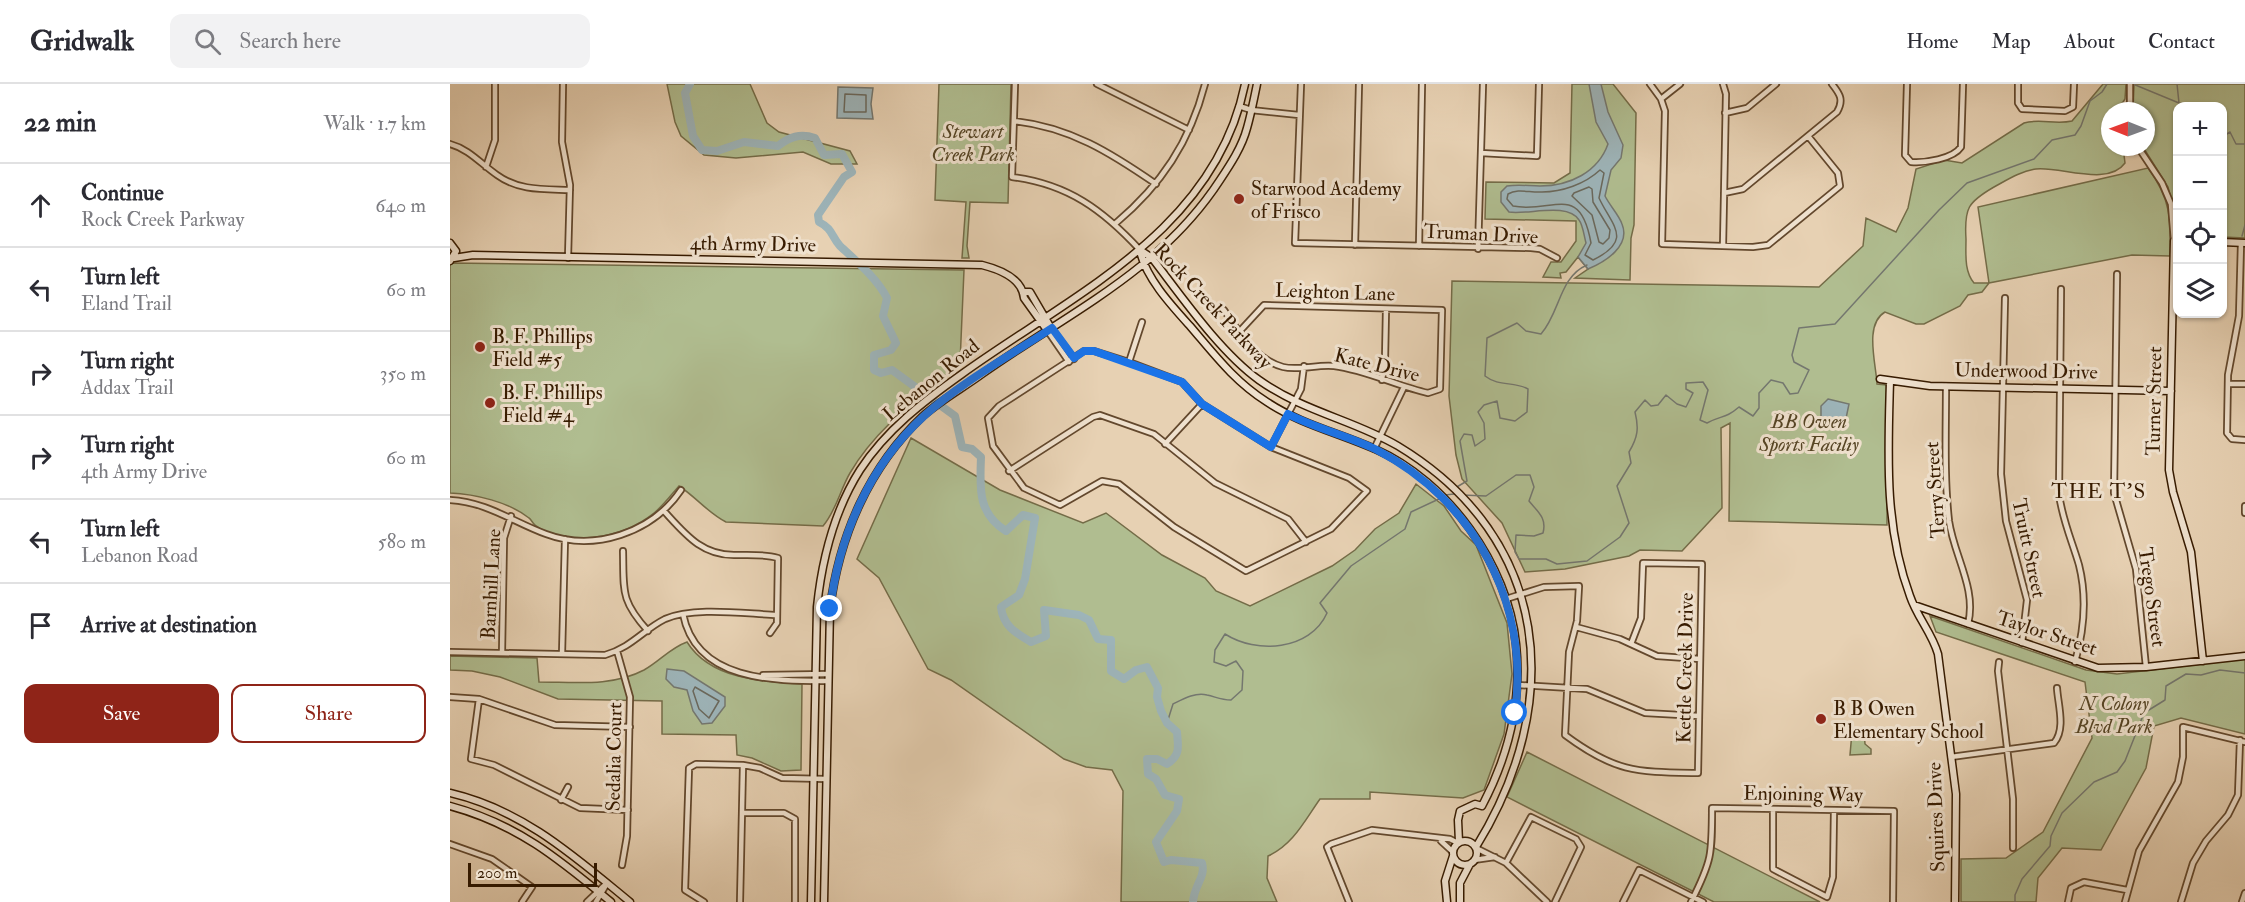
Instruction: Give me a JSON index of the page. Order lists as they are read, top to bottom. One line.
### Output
{"streets":{"street":["Truman Drive","4th Army Drive","Leighton Lane","Rock Creek Parkway","Kate Drive","Underwood Drive","Lebanon Road","Turner Street","Terry Street","Truitt Street","Barnhill Lane","Trego Street","Taylor Street","Kettle Creek Drive","Sedalia Court","Enjoining Way","Squires Drive"]},"crossings":[["4th Army Drive","Lebanon Road"],["Leighton Lane","Kate Drive"],["Rock Creek Parkway","Lebanon Road"],["Underwood Drive","Turner Street"],["Underwood Drive","Terry Street"],["Underwood Drive","Truitt Street"],["Underwood Drive","Trego Street"],["Underwood Drive","Squires Drive"],["Turner Street","Taylor Street"],["Terry Street","Taylor Street"],["Truitt Street","Taylor Street"],["Trego Street","Taylor Street"],["Taylor Street","Squires Drive"]],"districts":["THE T'S"],"parks":["Stewart Creek Park","BB Owen Sports Faciliy","N Colony Blvd Park"],"places":["Starwood Academy of Frisco","B. F. Phillips Field #5","B. F. Phillips Field #4","B B Owen Elementary School"],"scale_bar":"200 m","north":"left","page":{"header":"Gridwalk","search":"Search here","nav":["Home","Map","About","Contact"],"heading":["22 min","Walk · 1.7 km"],"map_buttons":["+","−"],"list":[["Continue","Rock Creek Parkway","640 m"],["Turn left","Eland Trail","60 m"],["Turn right","Addax Trail","350 m"],["Turn right","4th Army Drive","60 m"],["Turn left","Lebanon Road","580 m"],"Arrive at destination"],"buttons":["Save","Share"],"scale":"200 m"}}
